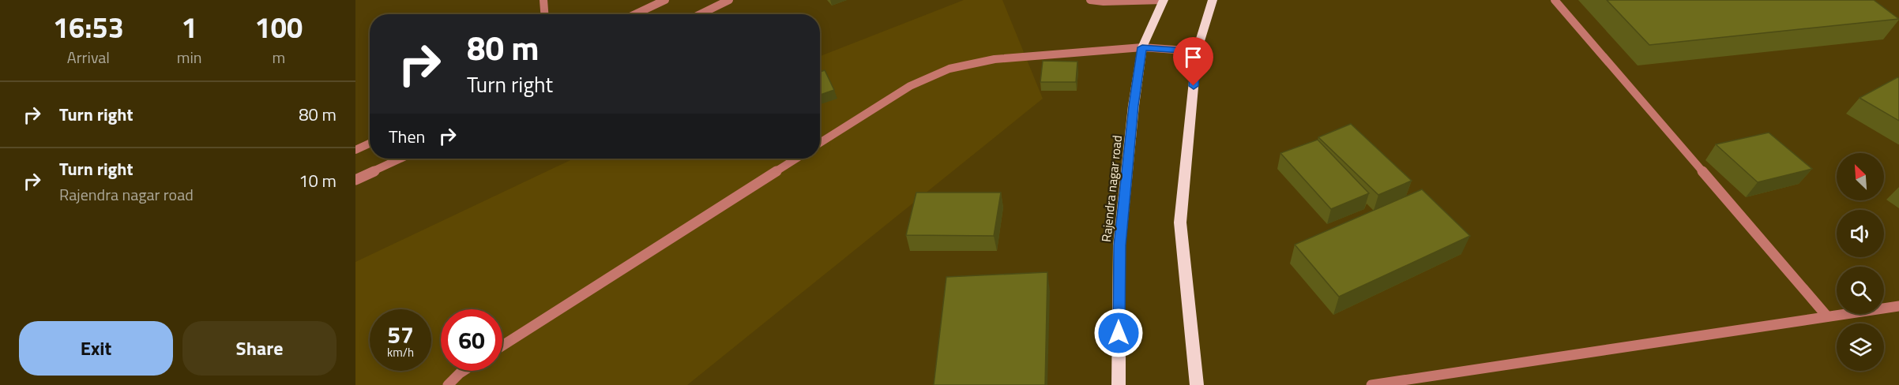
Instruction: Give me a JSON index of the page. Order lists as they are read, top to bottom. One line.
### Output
{"streets":{"main road":["Rajendra nagar road"]},"north":"top left","page":{"eta":["16:53","Arrival","1","min","100","m"],"turn":["80 m","Turn right"],"list":[{"name":"Turn right","value":"80 m"},{"name":"Turn right","note":"Rajendra nagar road","value":"10 m"}],"then":"Then","speed":"57 km/h","limit":"60","buttons":["Exit","Share"]}}
